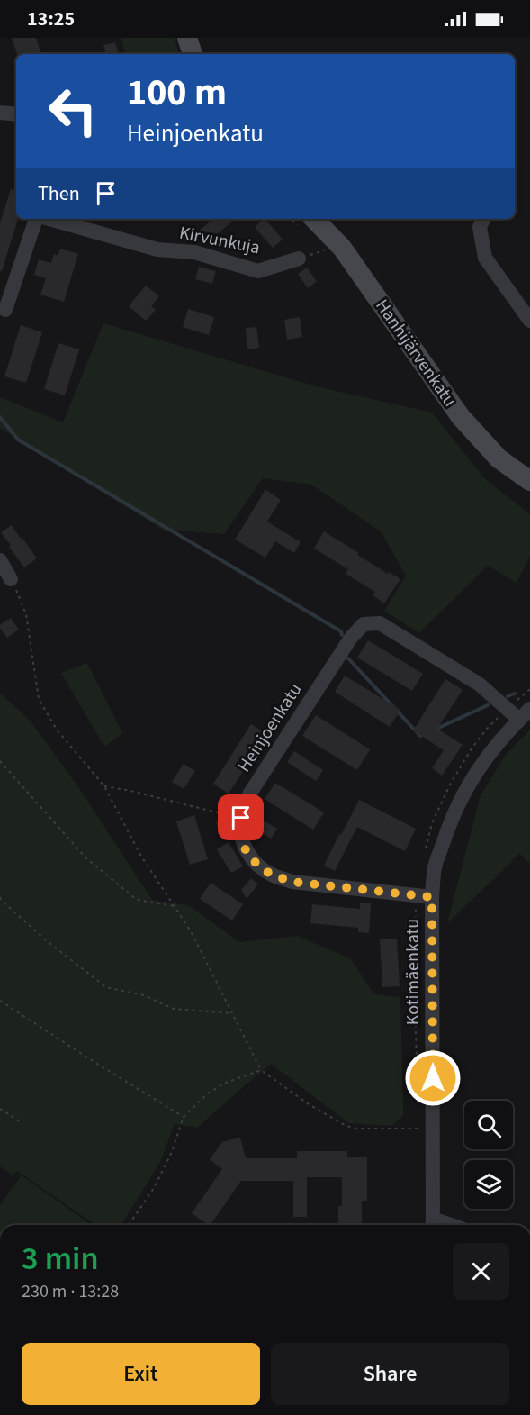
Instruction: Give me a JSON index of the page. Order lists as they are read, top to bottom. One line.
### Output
{"streets":{"street":["Kirvunkuja","Hanhijärvenkatu","Heinjoenkatu","Kotimäenkatu"]},"crossings":[["Heinjoenkatu","Kotimäenkatu"]],"page":{"status":"13:25","turn":["100 m","Heinjoenkatu"],"then":"Then","heading":["3 min","230 m · 13:28"],"buttons":["Exit","Share"]}}
